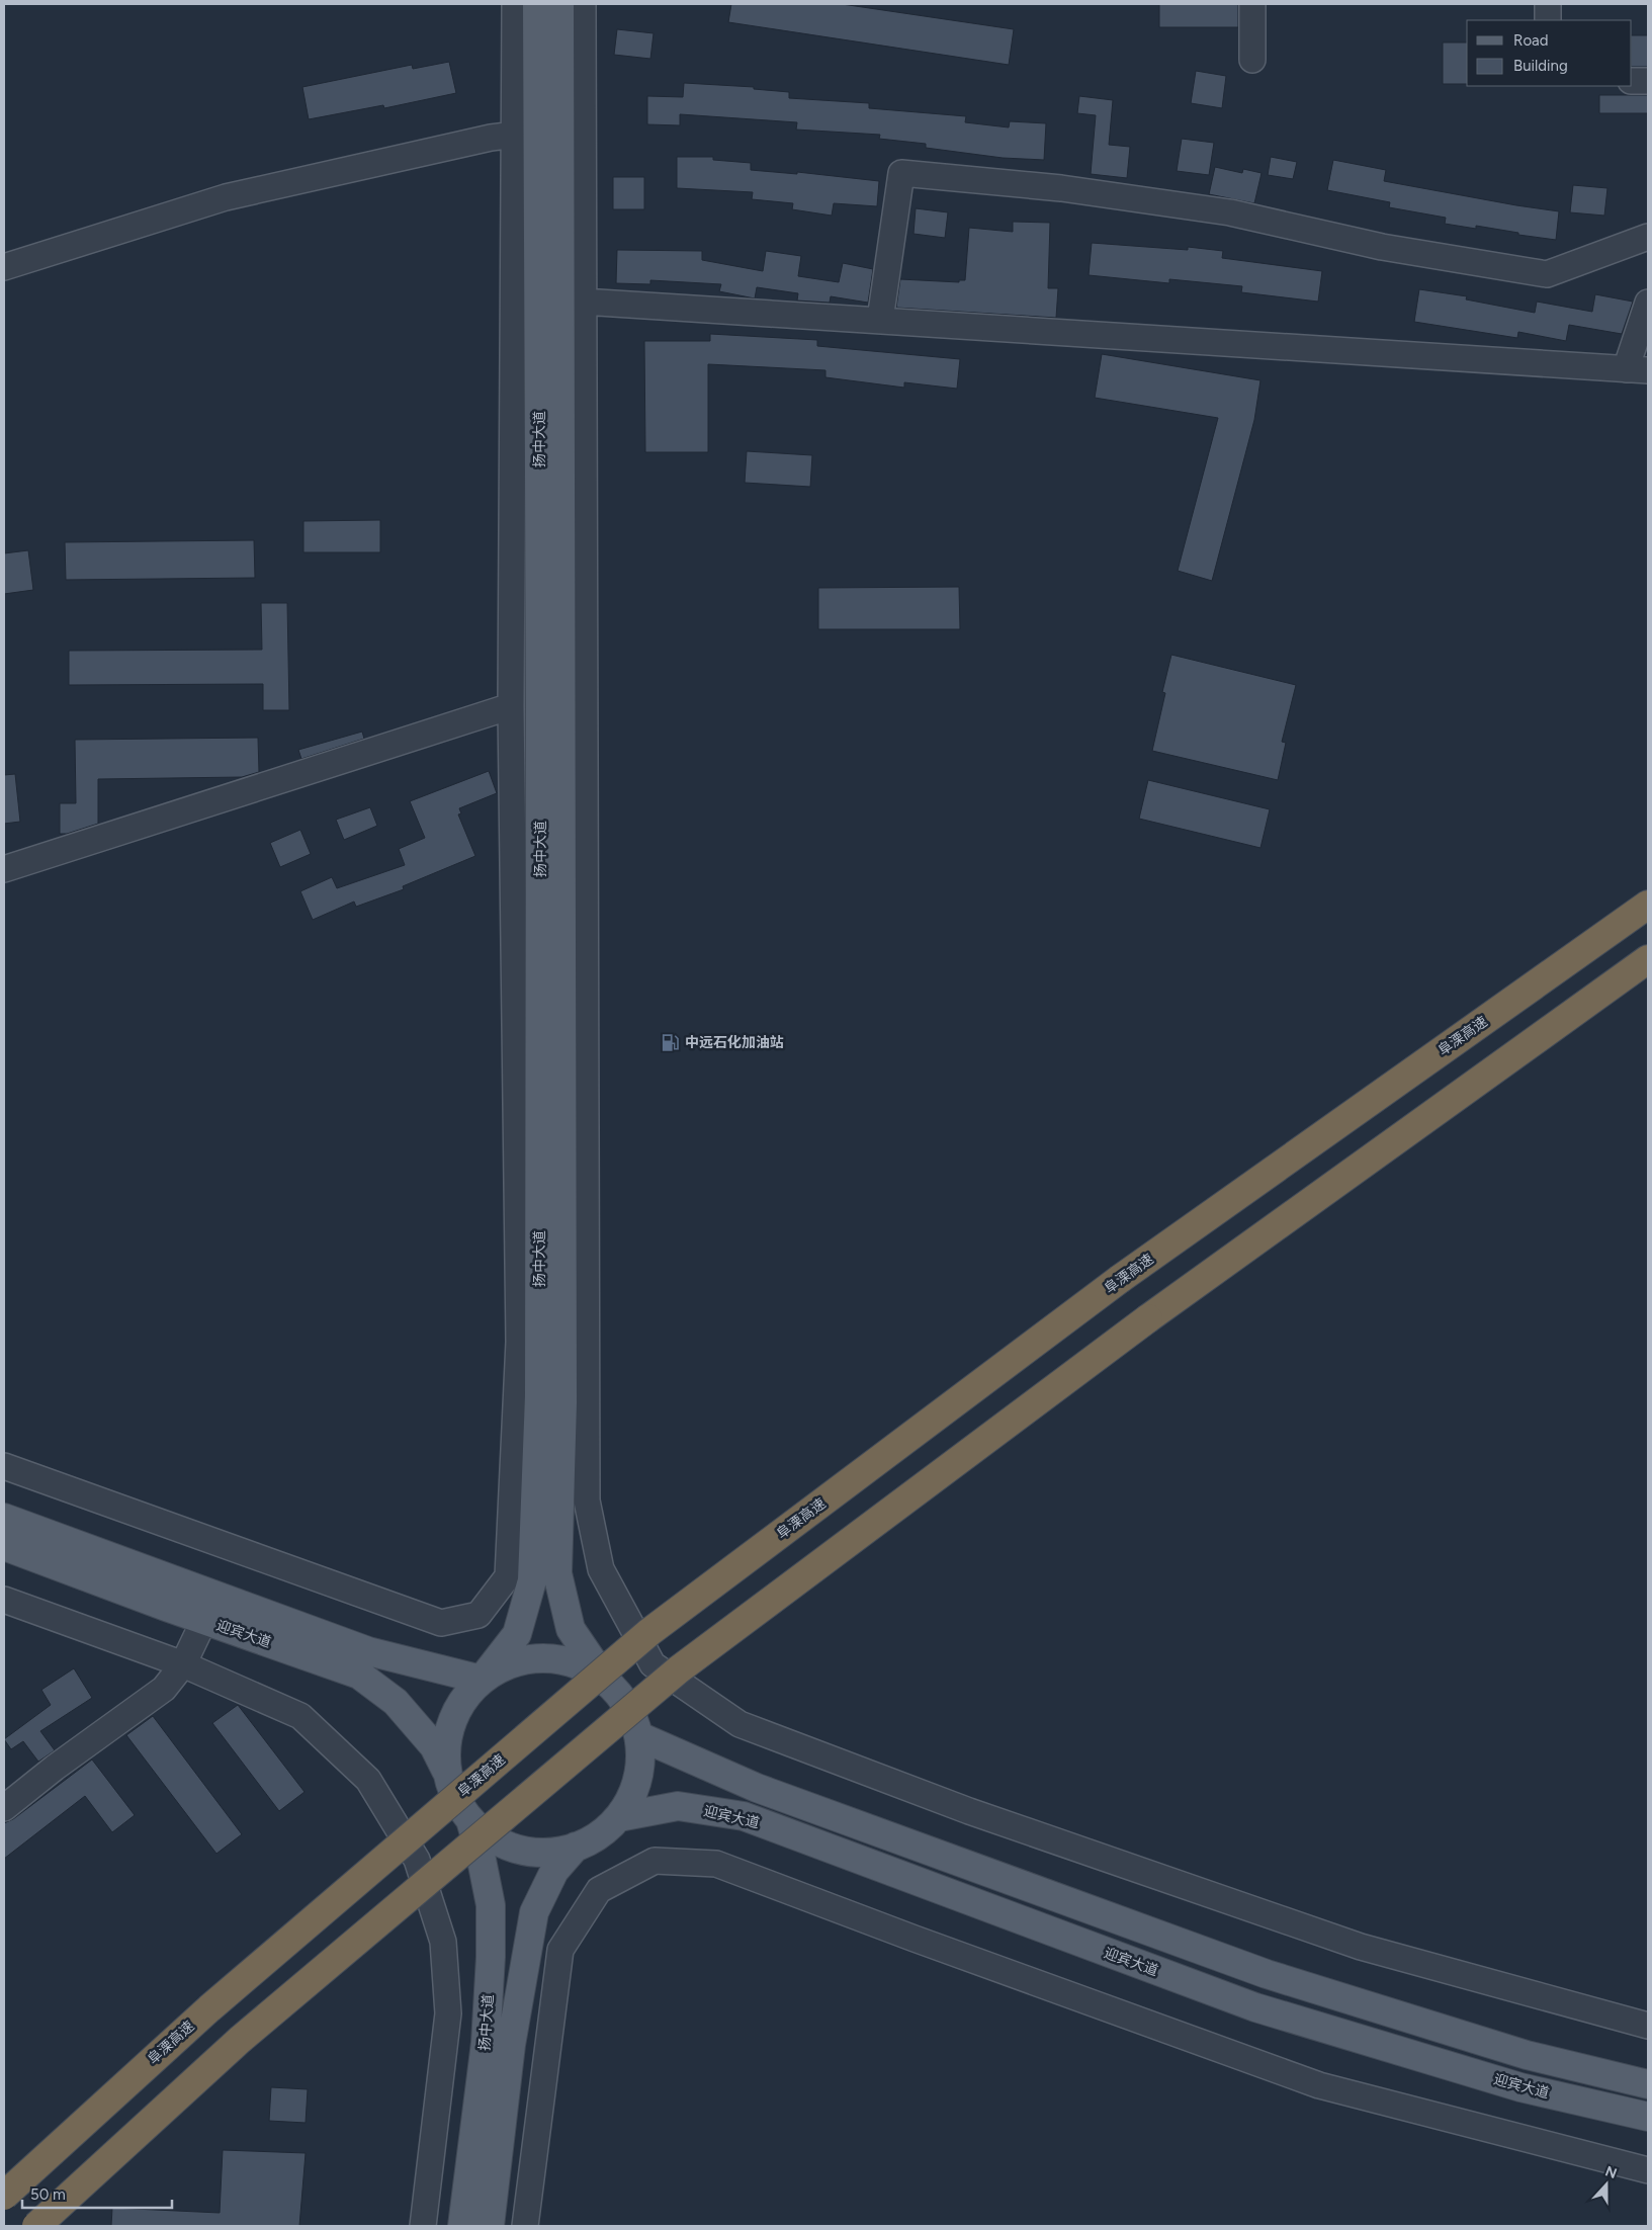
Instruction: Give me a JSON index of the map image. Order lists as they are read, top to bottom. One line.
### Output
{"streets":{"highway":["阜溧高速"],"main road":["扬中大道","迎宾大道"]},"crossings":[["扬中大道","迎宾大道"]],"places":{"fuel station":["中远石化加油站"]},"legend":["Road","Building"],"scale_bar":"50 m","north":"top"}
